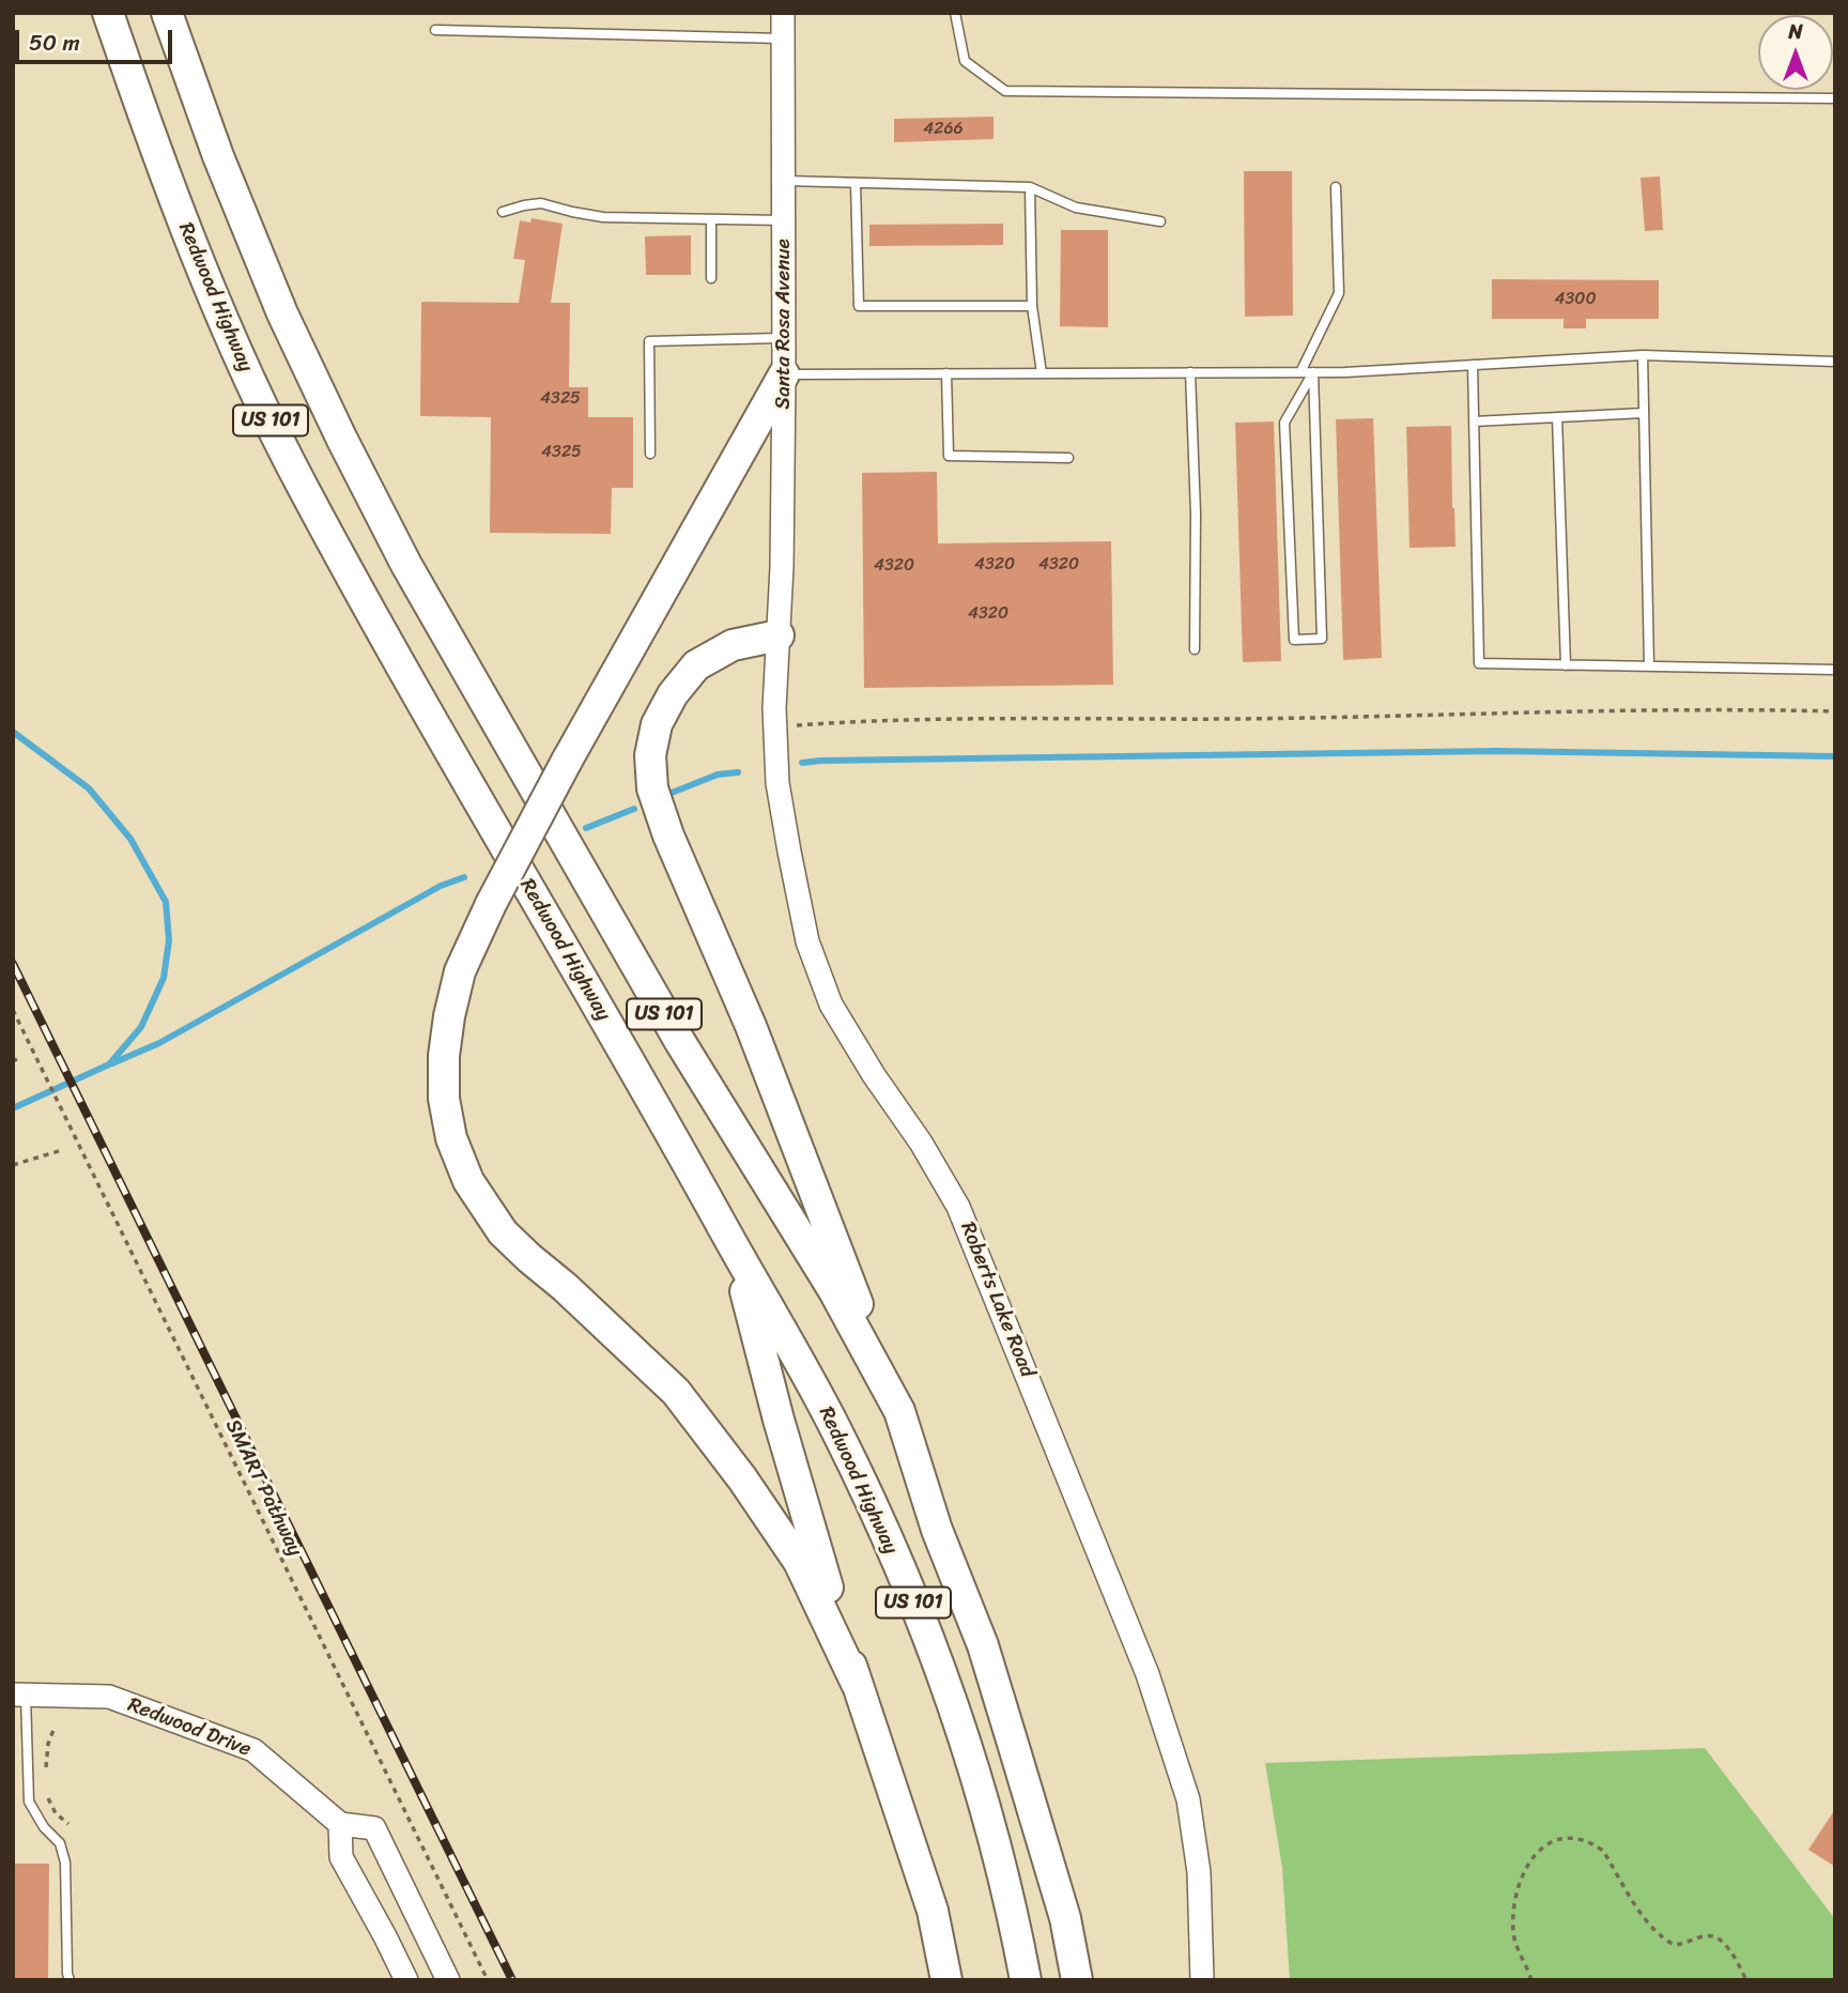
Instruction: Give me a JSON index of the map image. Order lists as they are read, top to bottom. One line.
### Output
{"streets":{"highway":["Redwood Highway","US 101"],"street":["Santa Rosa Avenue","Roberts Lake Road","Redwood Drive"],"path":["SMART Pathway"]},"crossings":[["Santa Rosa Avenue","Roberts Lake Road"]],"house_numbers":["4266","4300","4325","4325","4320","4320","4320","4320"],"scale_bar":"50 m","north":"top"}
